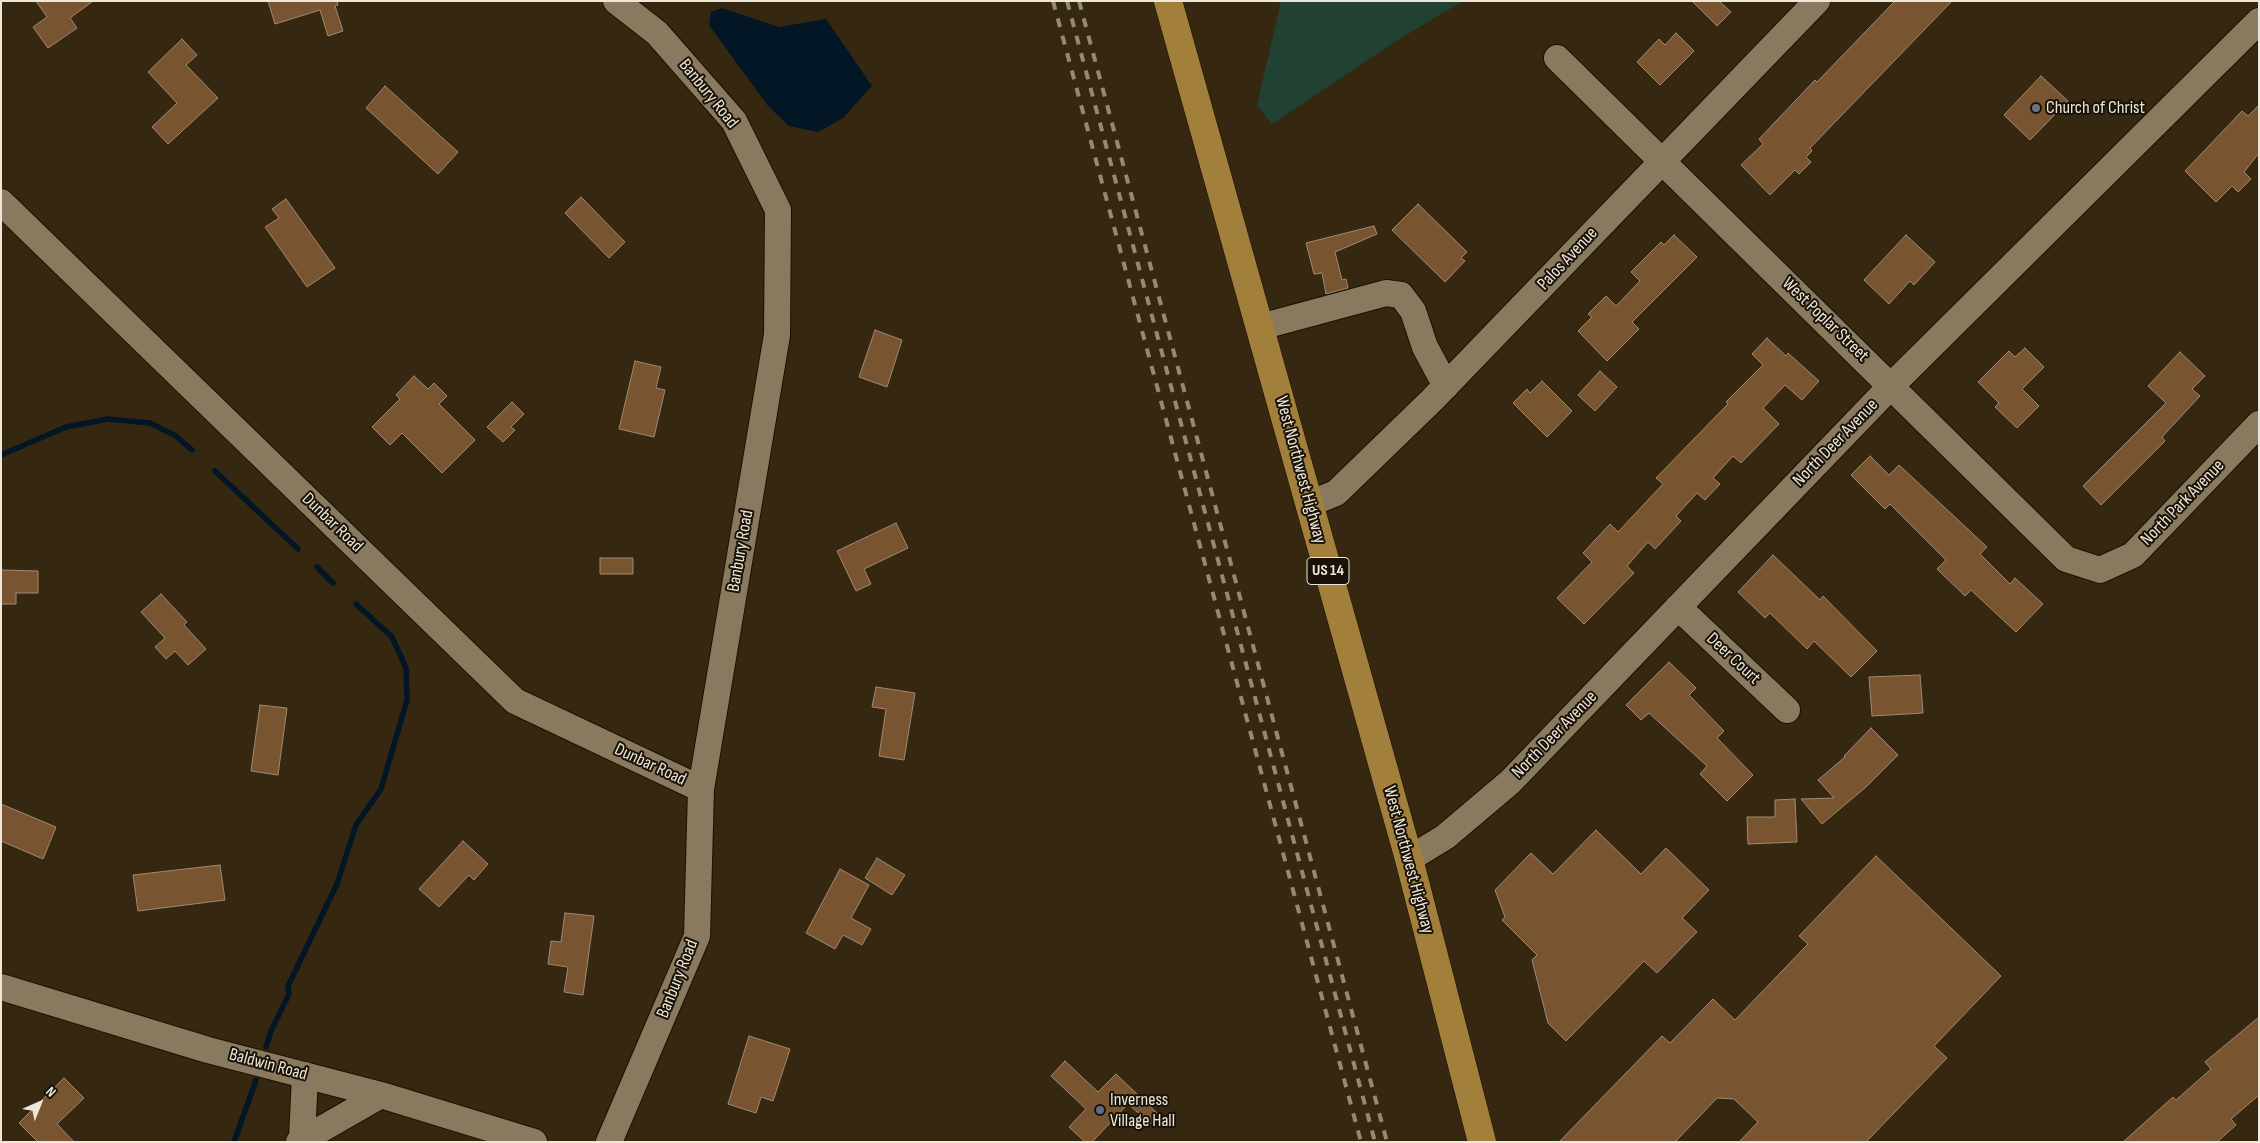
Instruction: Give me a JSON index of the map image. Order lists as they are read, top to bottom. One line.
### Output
{"streets":{"main road":["West Northwest Highway","US 14"],"street":["Banbury Road","Palos Avenue","West Poplar Street","North Deer Avenue","North Park Avenue","Dunbar Road","Deer Court","Baldwin Road"]},"crossings":[["Banbury Road","Dunbar Road"],["Palos Avenue","West Poplar Street"],["Palos Avenue","West Northwest Highway"],["West Poplar Street","North Deer Avenue"],["West Poplar Street","North Park Avenue"],["North Deer Avenue","West Northwest Highway"],["North Deer Avenue","Deer Court"]],"places":["Church of Christ","Inverness Village Hall"],"north":"top right"}
